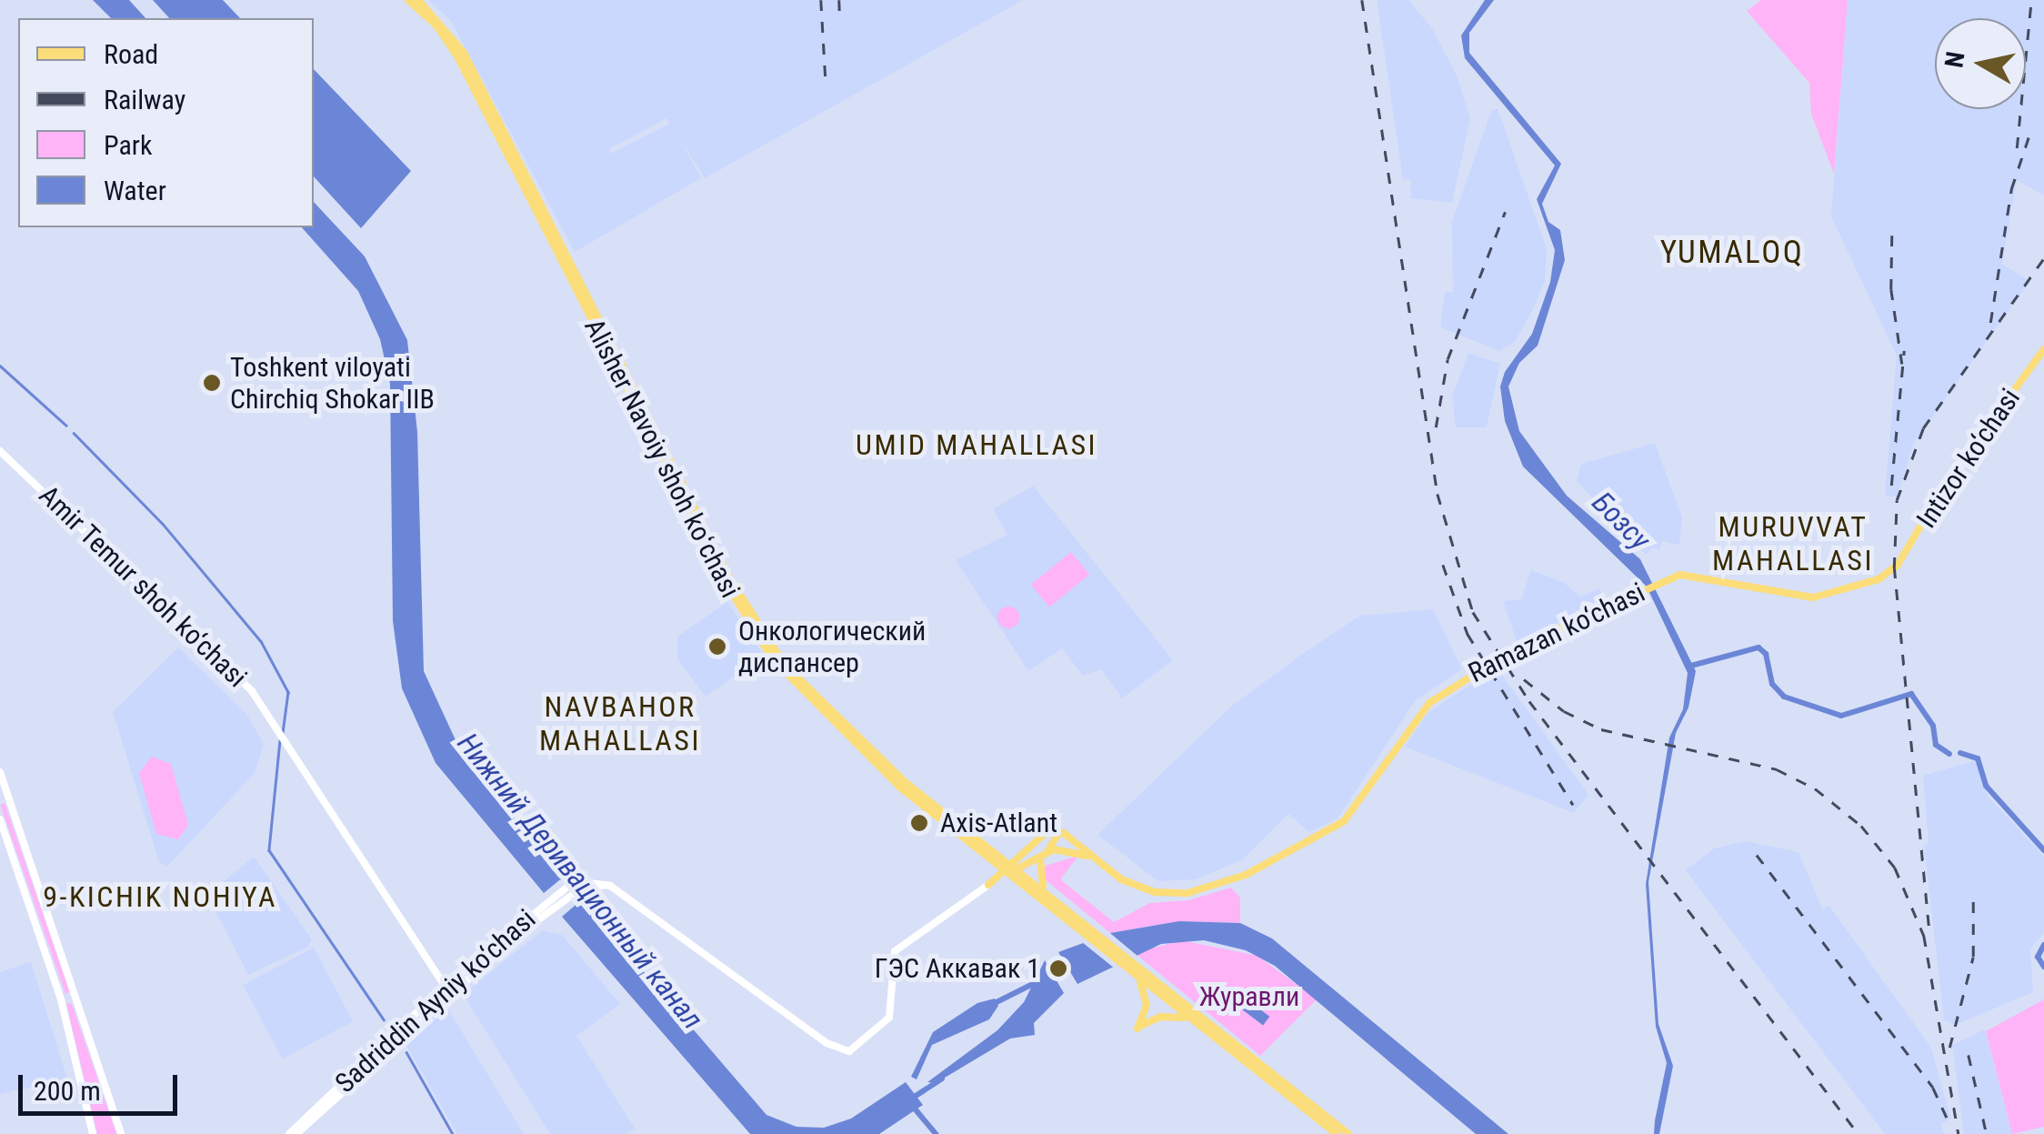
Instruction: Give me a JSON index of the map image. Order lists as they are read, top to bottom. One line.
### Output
{"streets":{"main road":["Alisher Navoiy shoh koʻchasi","Intizor ko‘chasi","Amir Temur shoh ko‘chasi","Ramazan ko‘chasi","Sadriddin Ayniy ko‘chasi"]},"crossings":[["Intizor ko‘chasi","Ramazan ko‘chasi"],["Amir Temur shoh ko‘chasi","Sadriddin Ayniy ko‘chasi"]],"districts":["YUMALOQ","UMID MAHALLASI","MURUVVAT MAHALLASI","NAVBAHOR MAHALLASI","9-KICHIK NOHIYA"],"water":["Бозсу","Нижний Деривационный канал"],"parks":["Журавли"],"places":["Toshkent viloyati Chirchiq Shokar IIB","Онкологический диспансер","Axis-Atlant","ГЭС Аккавак 1"],"legend":["Road","Railway","Park","Water"],"scale_bar":"200 m","north":"left"}
